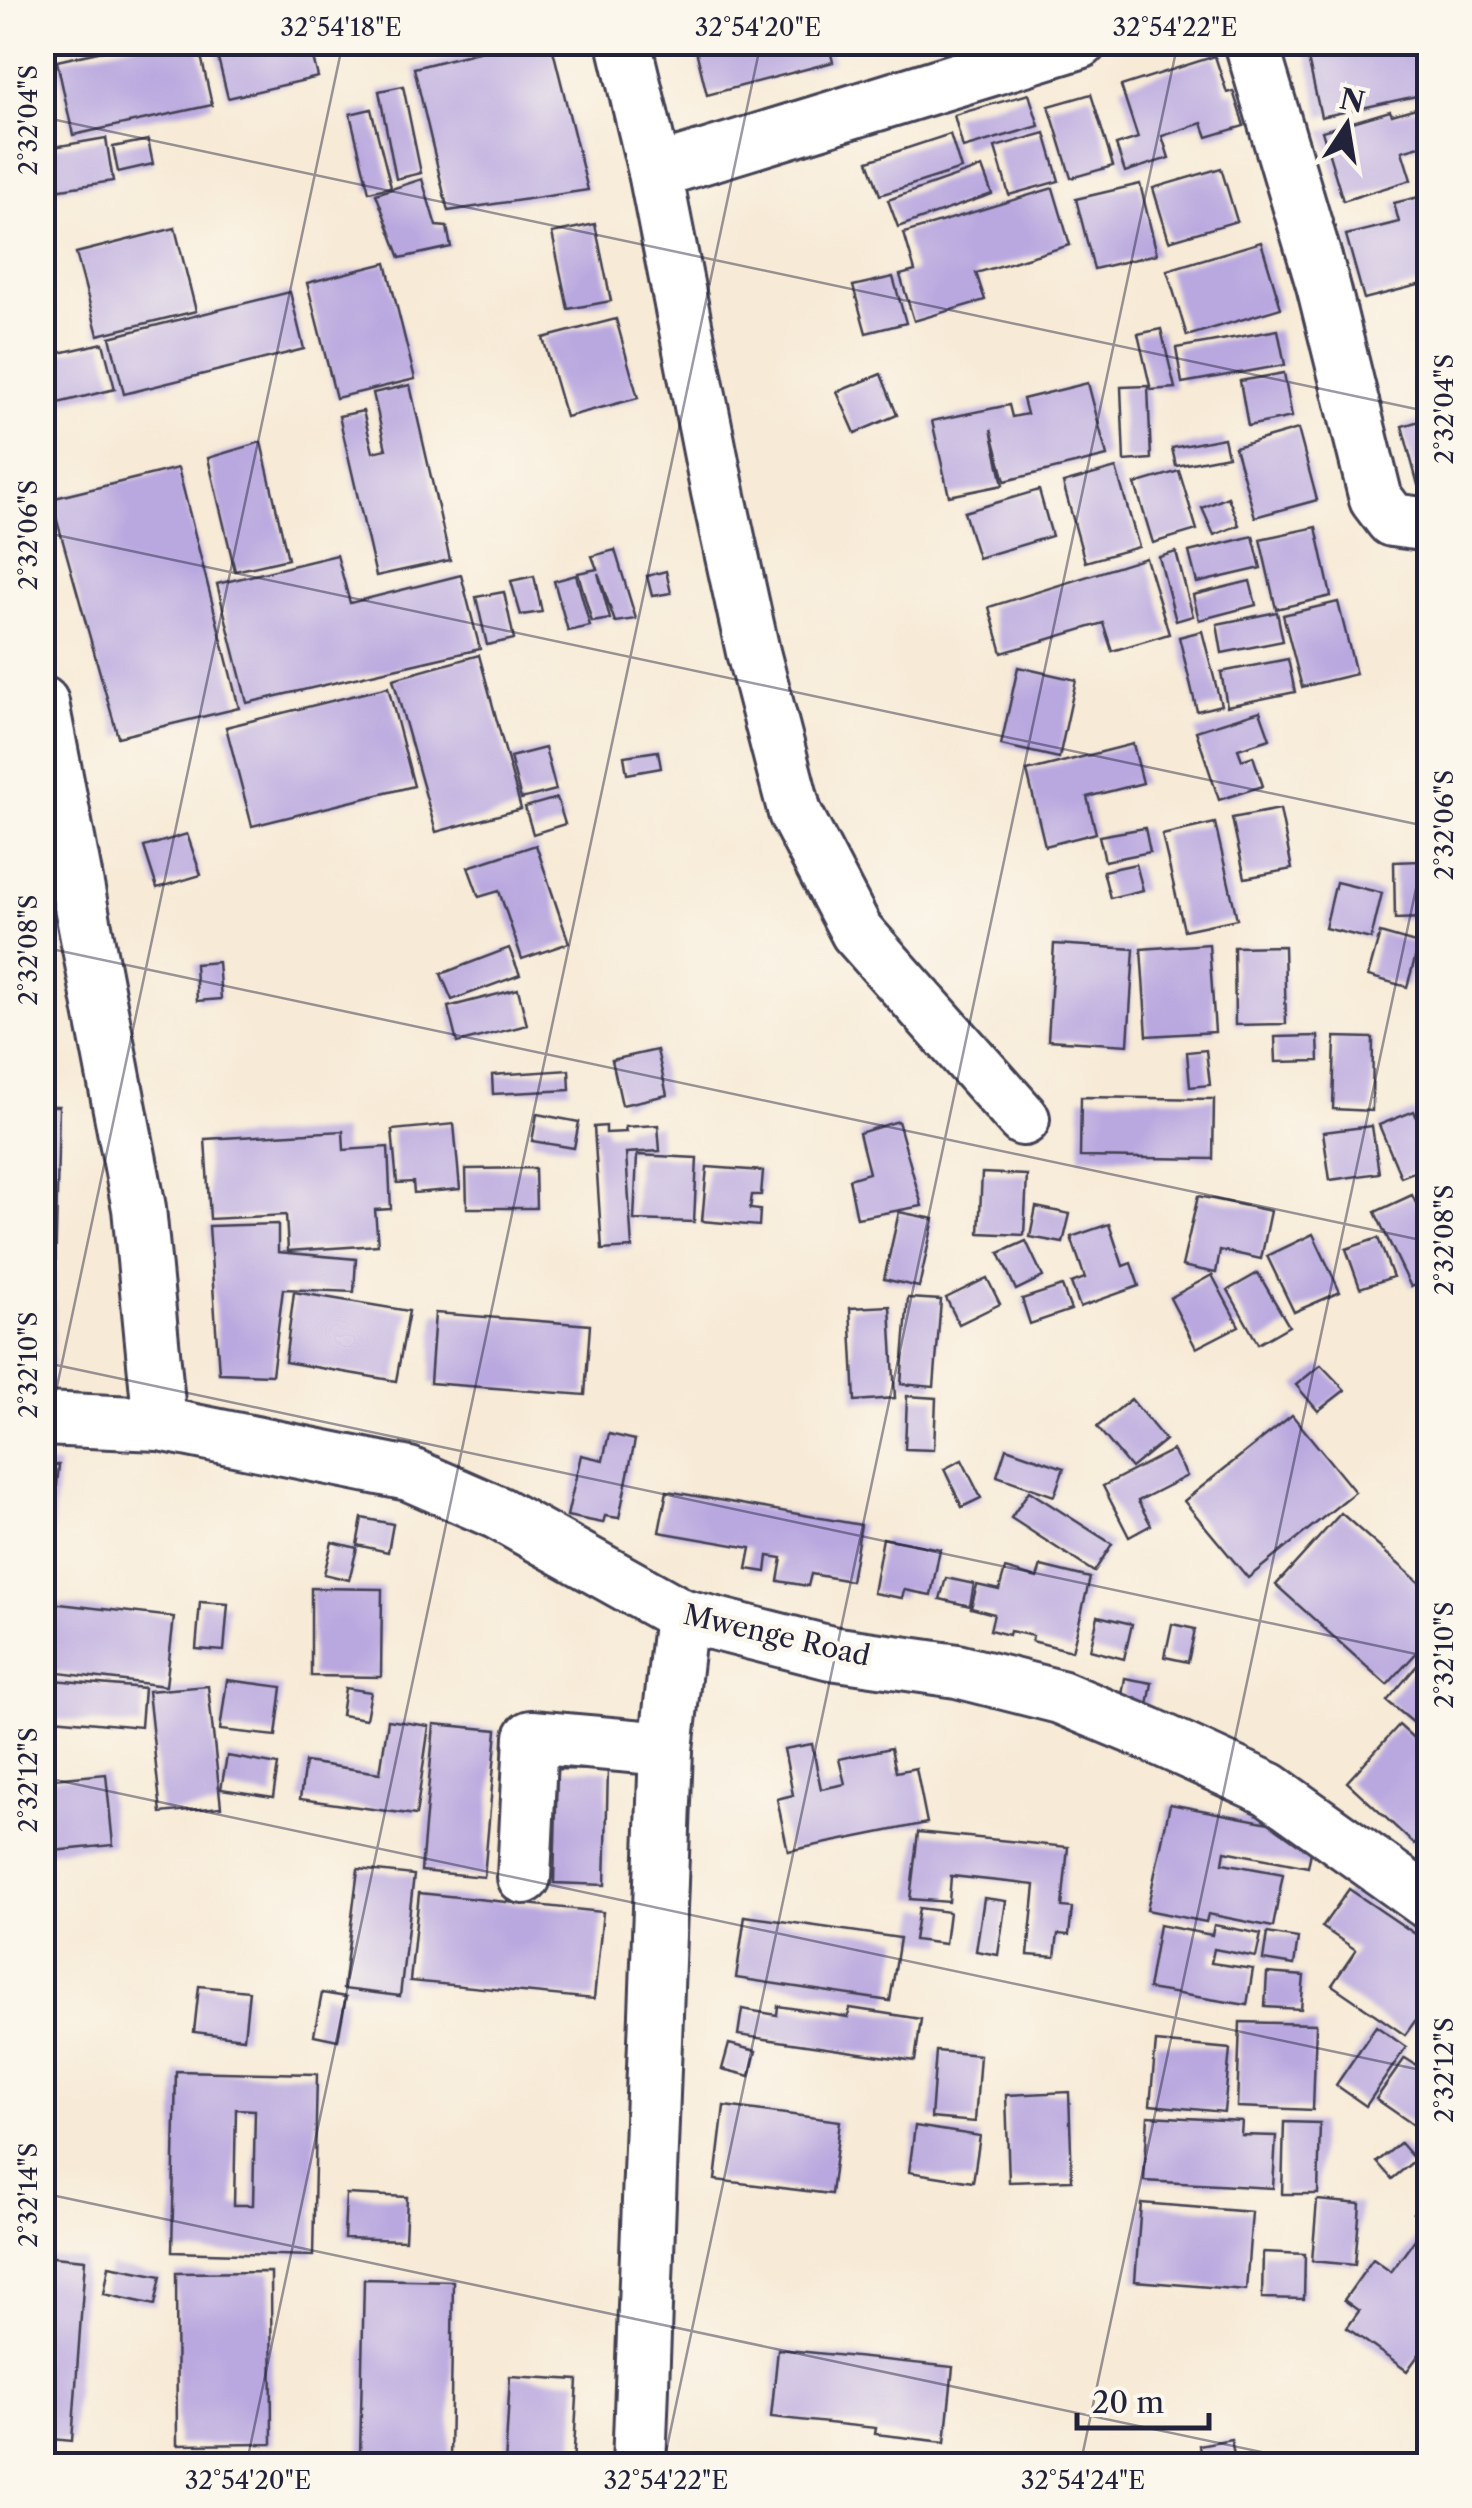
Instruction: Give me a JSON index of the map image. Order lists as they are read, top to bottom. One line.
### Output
{"streets":{"street":["Mwenge Road"]},"scale_bar":"20 m","north":"top","coordinates":["32°54'18\"E","32°54'20\"E","32°54'22\"E","2°32'04\"S","2°32'06\"S","2°32'08\"S","2°32'10\"S","2°32'12\"S","2°32'14\"S","32°54'24\"E"]}
